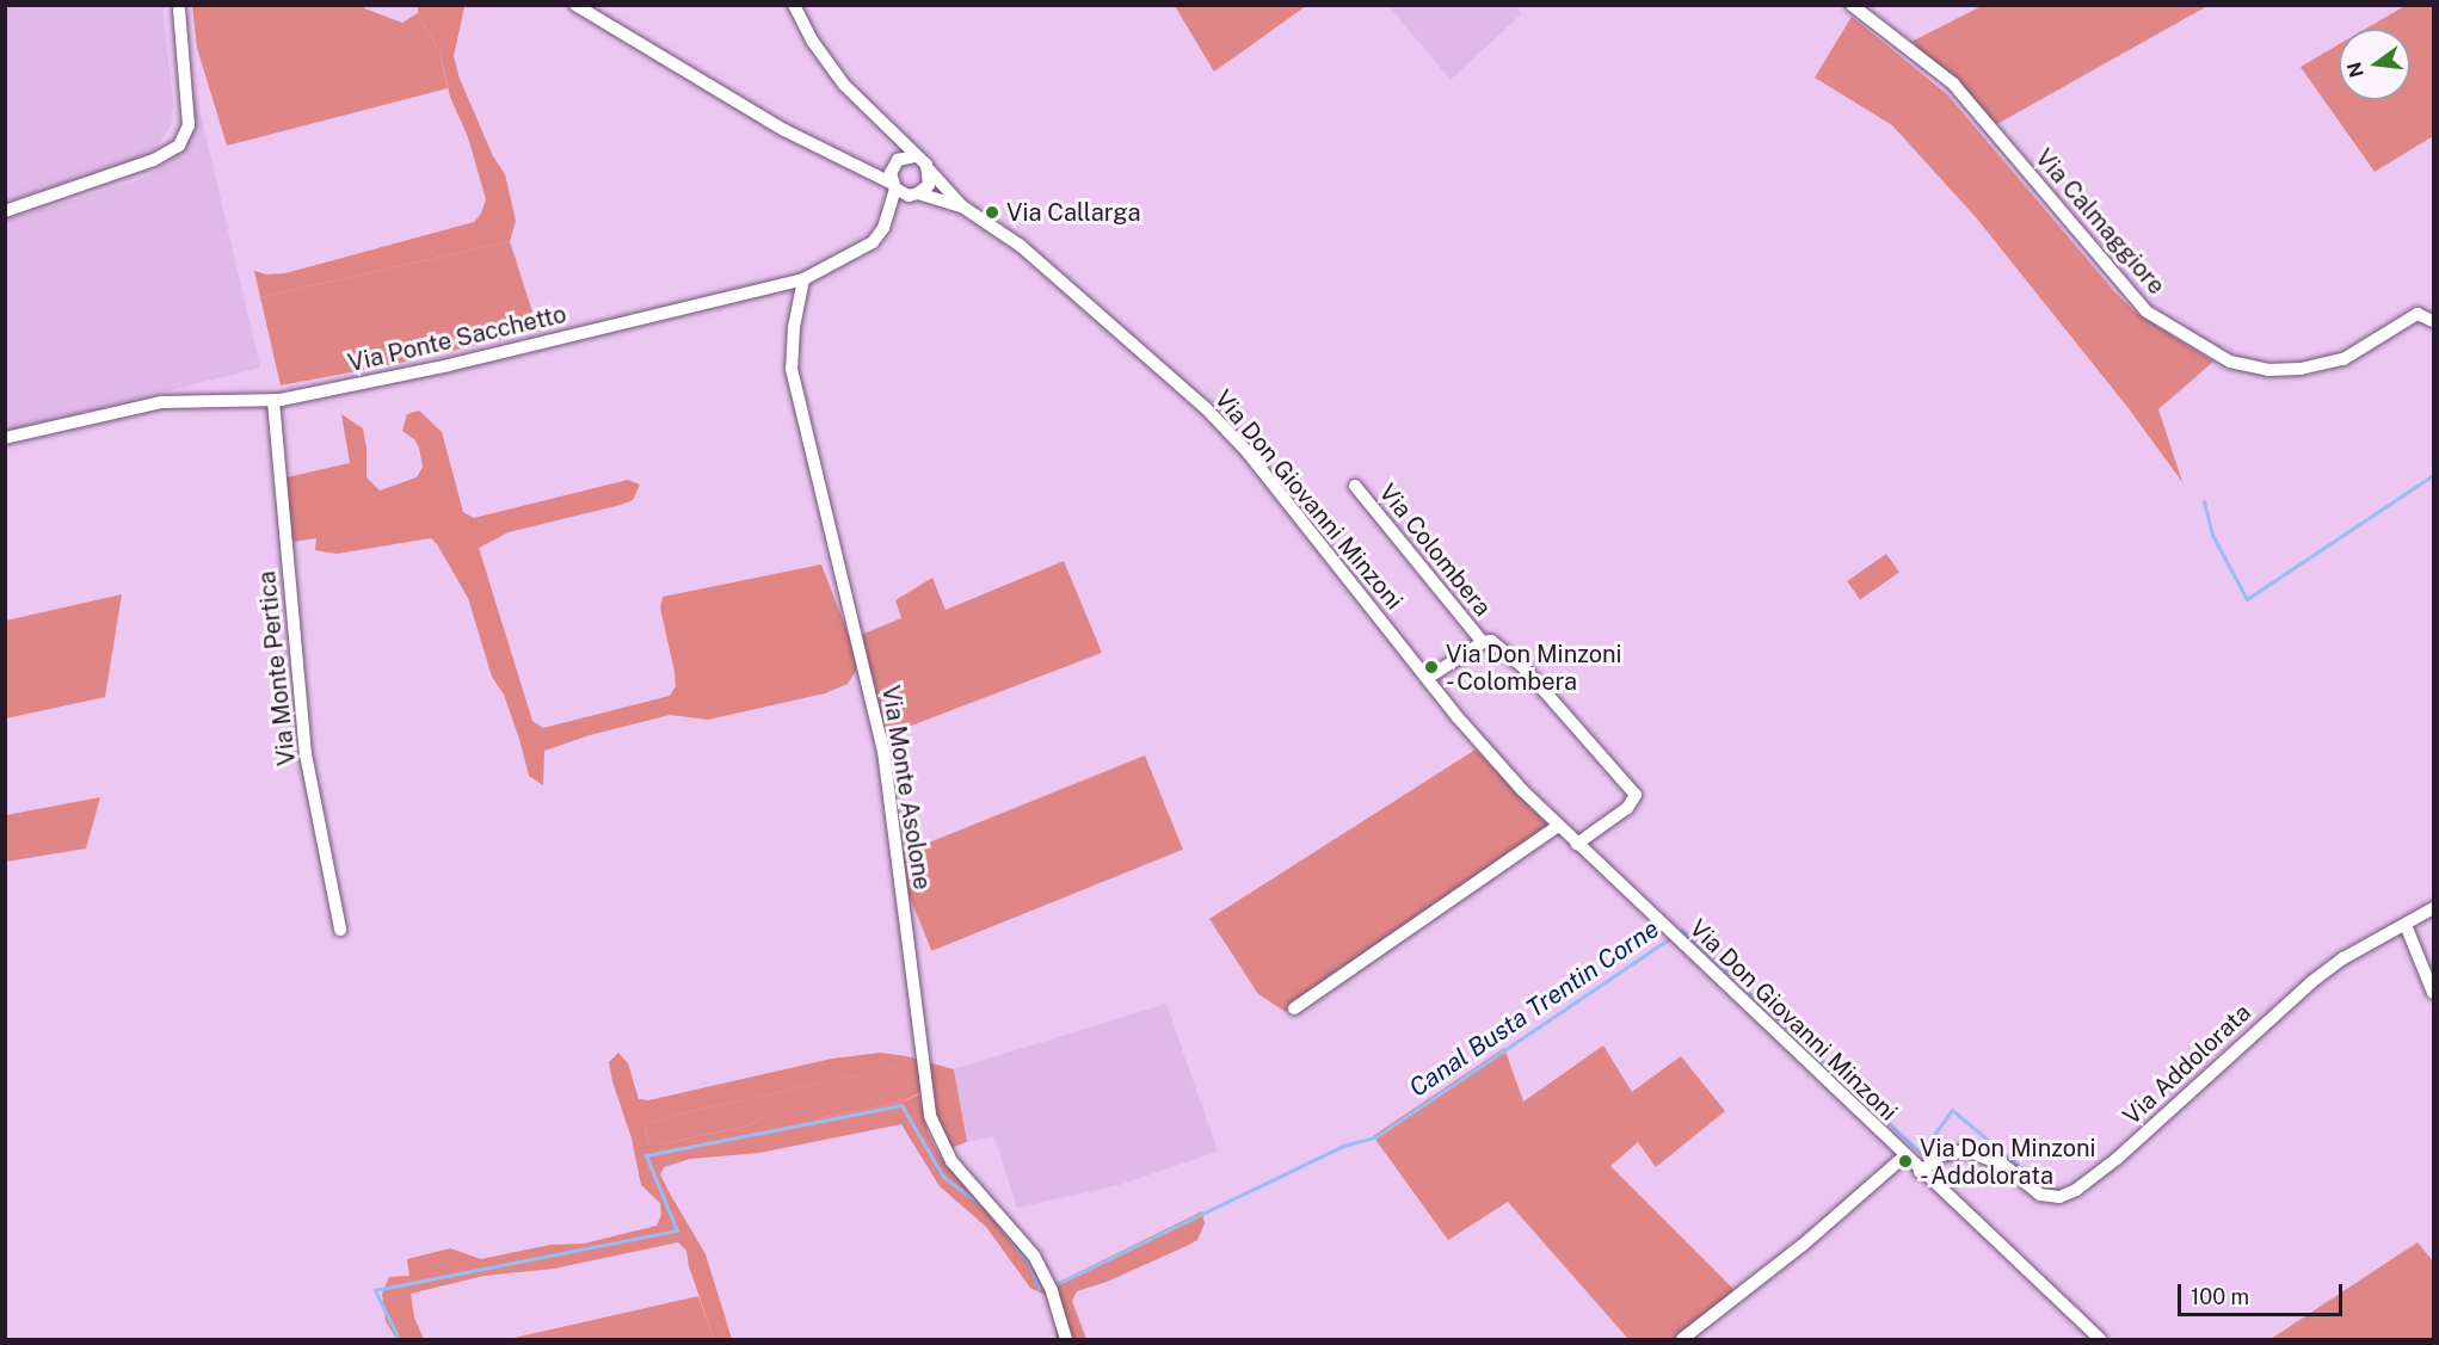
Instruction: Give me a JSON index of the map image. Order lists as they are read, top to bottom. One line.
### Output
{"streets":{"street":["Via Calmaggiore","Via Ponte Sacchetto","Via Don Giovanni Minzoni","Via Colombera","Via Monte Pertica","Via Monte Asolone","Via Addolorata"]},"crossings":[["Via Ponte Sacchetto","Via Monte Pertica"],["Via Ponte Sacchetto","Via Monte Asolone"],["Via Don Giovanni Minzoni","Via Colombera"],["Via Don Giovanni Minzoni","Via Addolorata"]],"water":["Canal Busta Trentin Corne"],"places":["Via Callarga","Via Don Minzoni - Colombera","Via Don Minzoni - Addolorata"],"scale_bar":"100 m","north":"left"}
